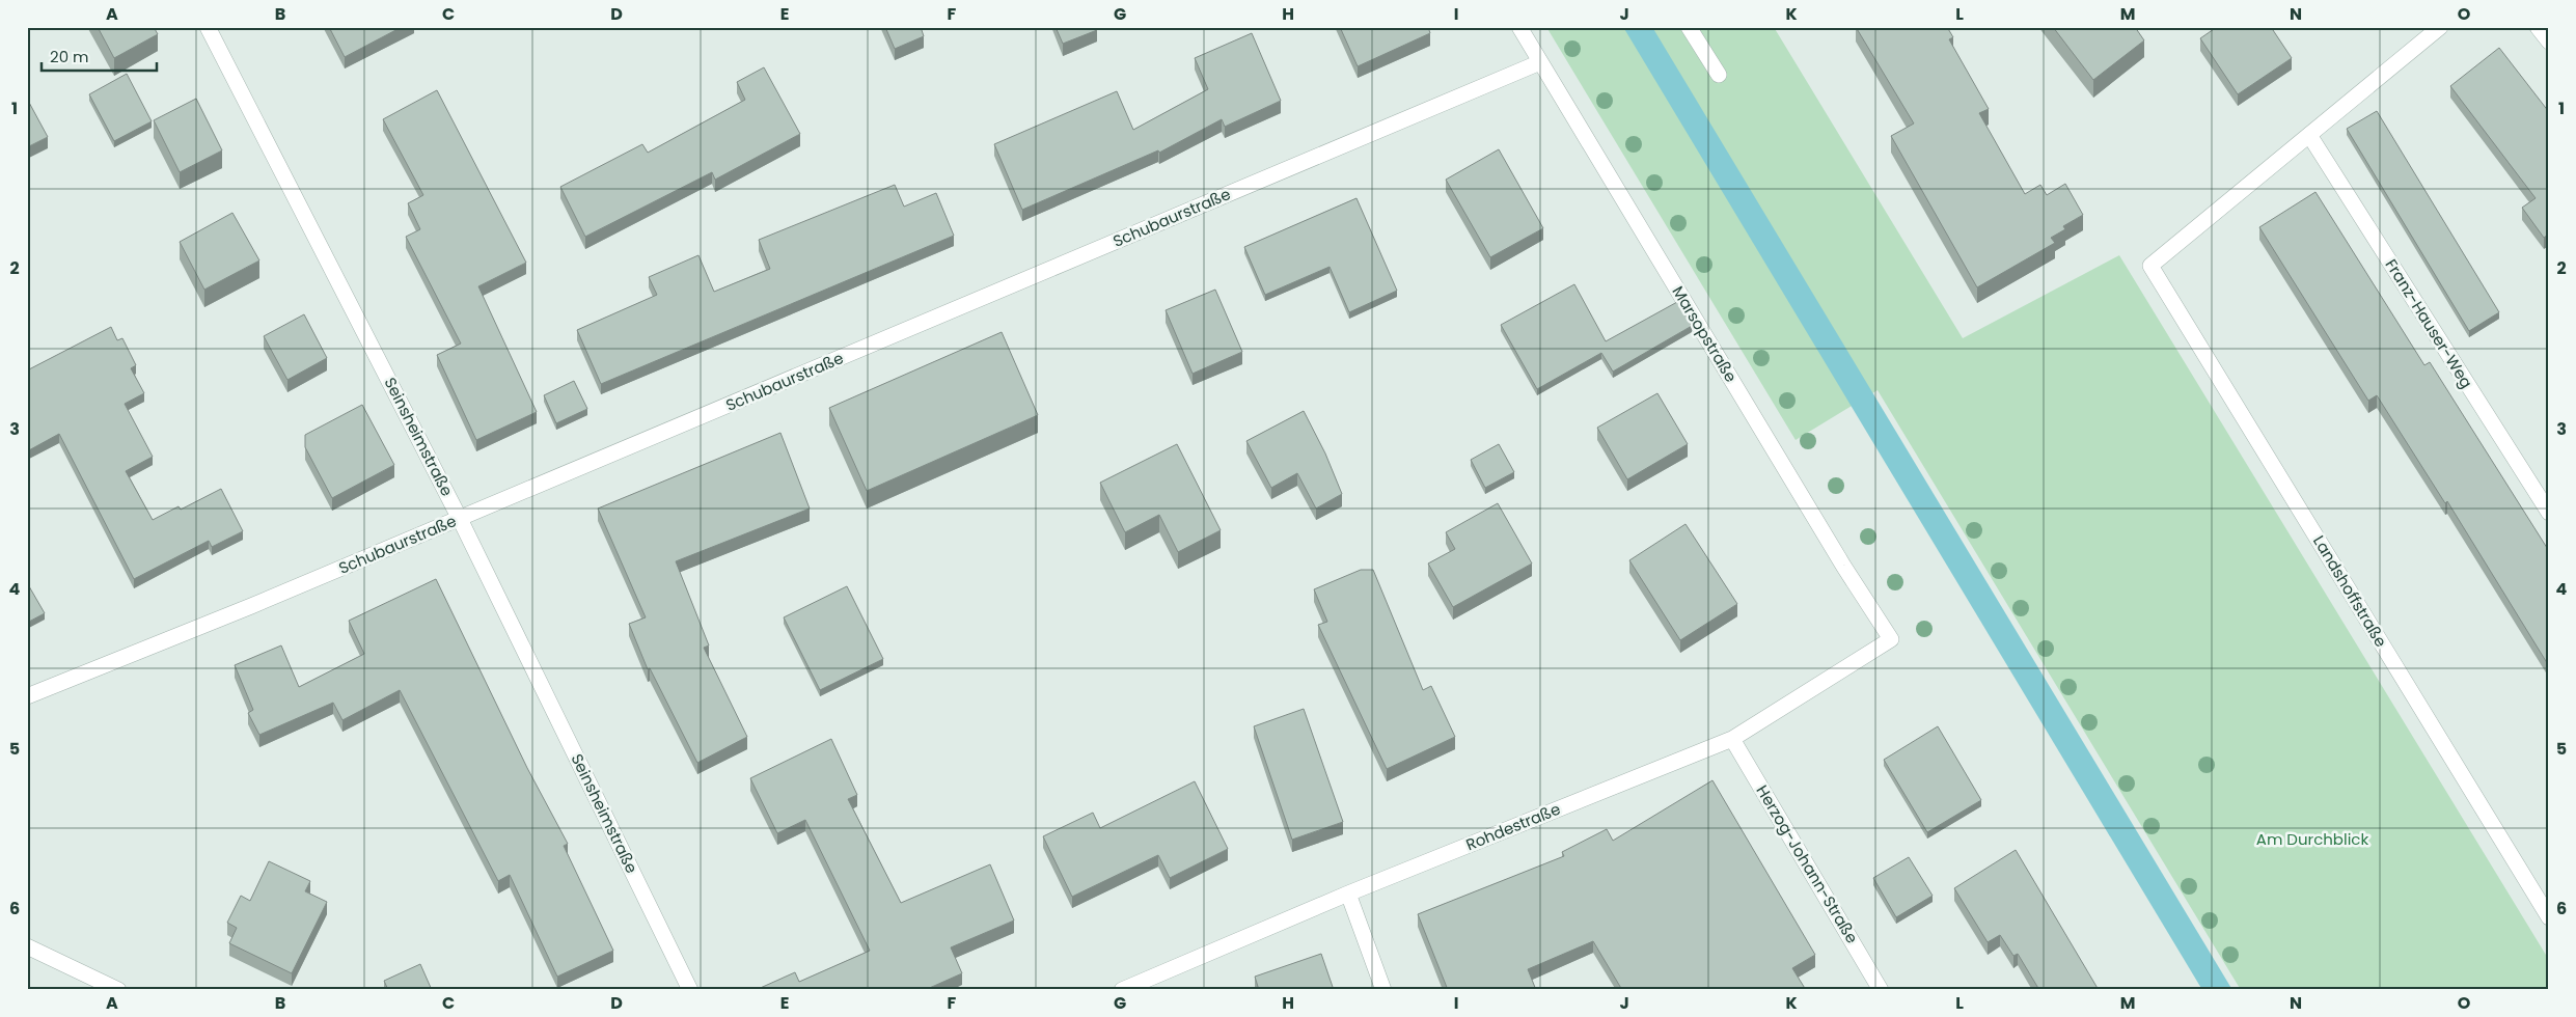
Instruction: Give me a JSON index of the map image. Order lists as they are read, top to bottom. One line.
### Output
{"streets":{"street":["Schubaurstraße","Franz-Hauser-Weg","Marsopstraße","Seinsheimstraße","Landshoffstraße","Rohdestraße","Herzog-Johann-Straße"]},"crossings":[["Schubaurstraße","Marsopstraße"],["Schubaurstraße","Seinsheimstraße"],["Franz-Hauser-Weg","Landshoffstraße"],["Marsopstraße","Rohdestraße"],["Rohdestraße","Herzog-Johann-Straße"]],"parks":["Am Durchblick"],"scale_bar":"20 m","grid":{"columns":["A","B","C","D","E","F","G","H","I","J","K","L","M","N","O"],"rows":["1","2","3","4","5","6"]}}
